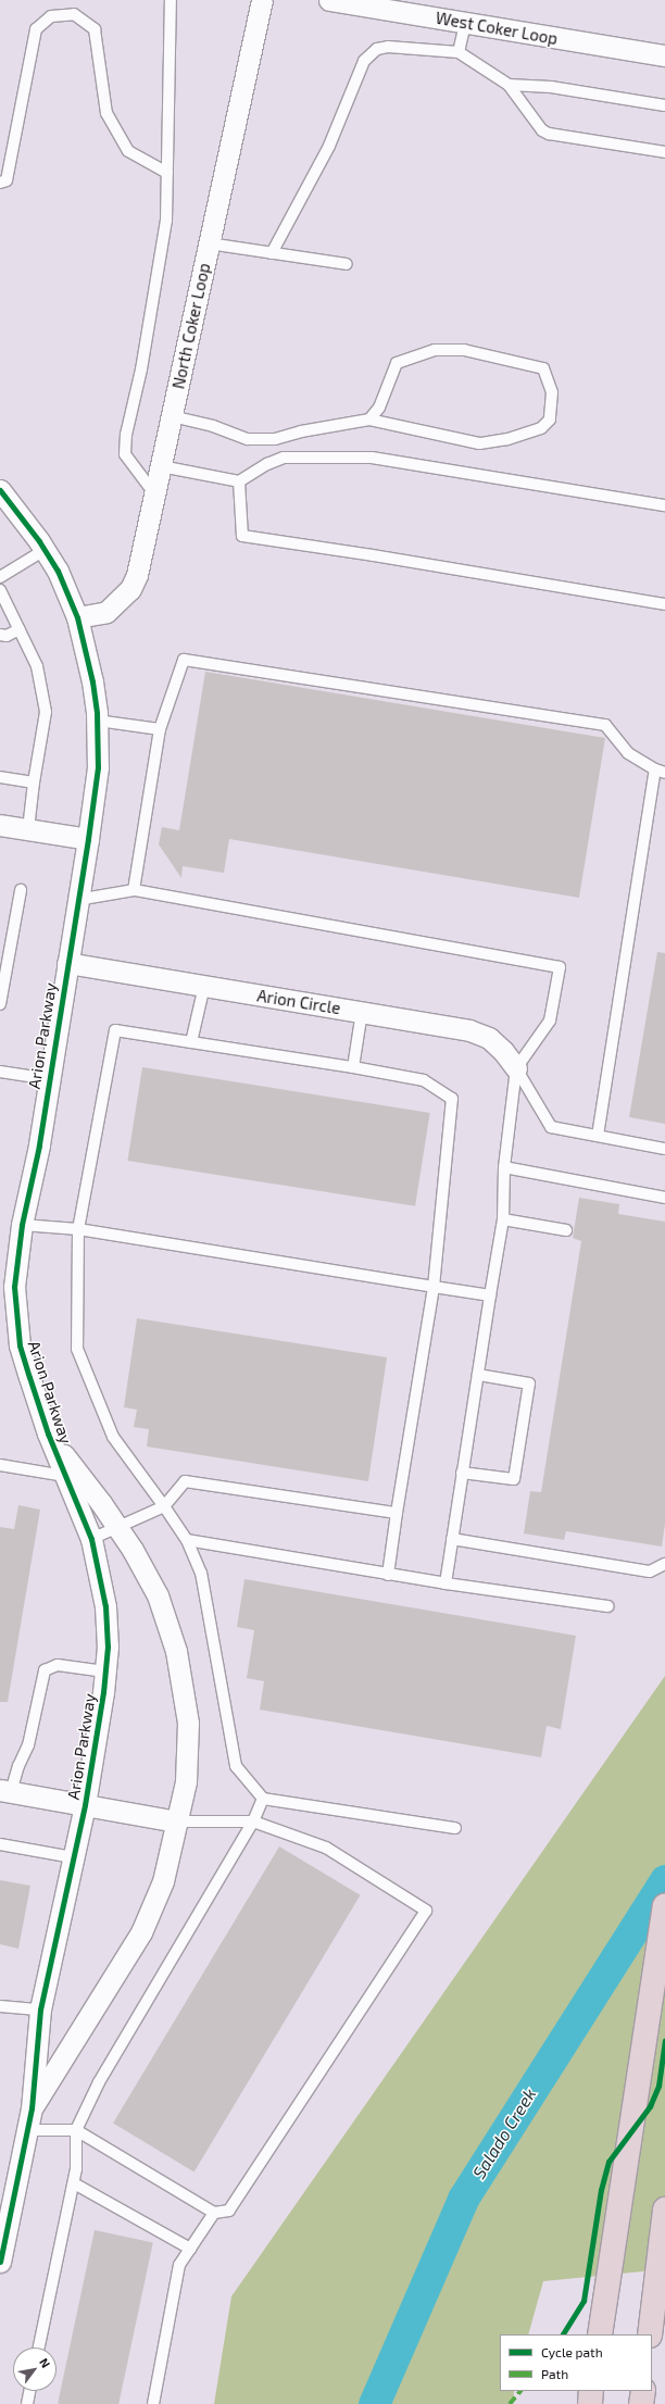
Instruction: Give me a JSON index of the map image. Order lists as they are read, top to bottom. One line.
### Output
{"streets":{"street":["West Coker Loop","North Coker Loop","Arion Circle","Arion Parkway"]},"crossings":[["North Coker Loop","Arion Parkway"],["Arion Circle","Arion Parkway"]],"water":["Salado Creek"],"legend":["Cycle path","Path"],"north":"top right"}
